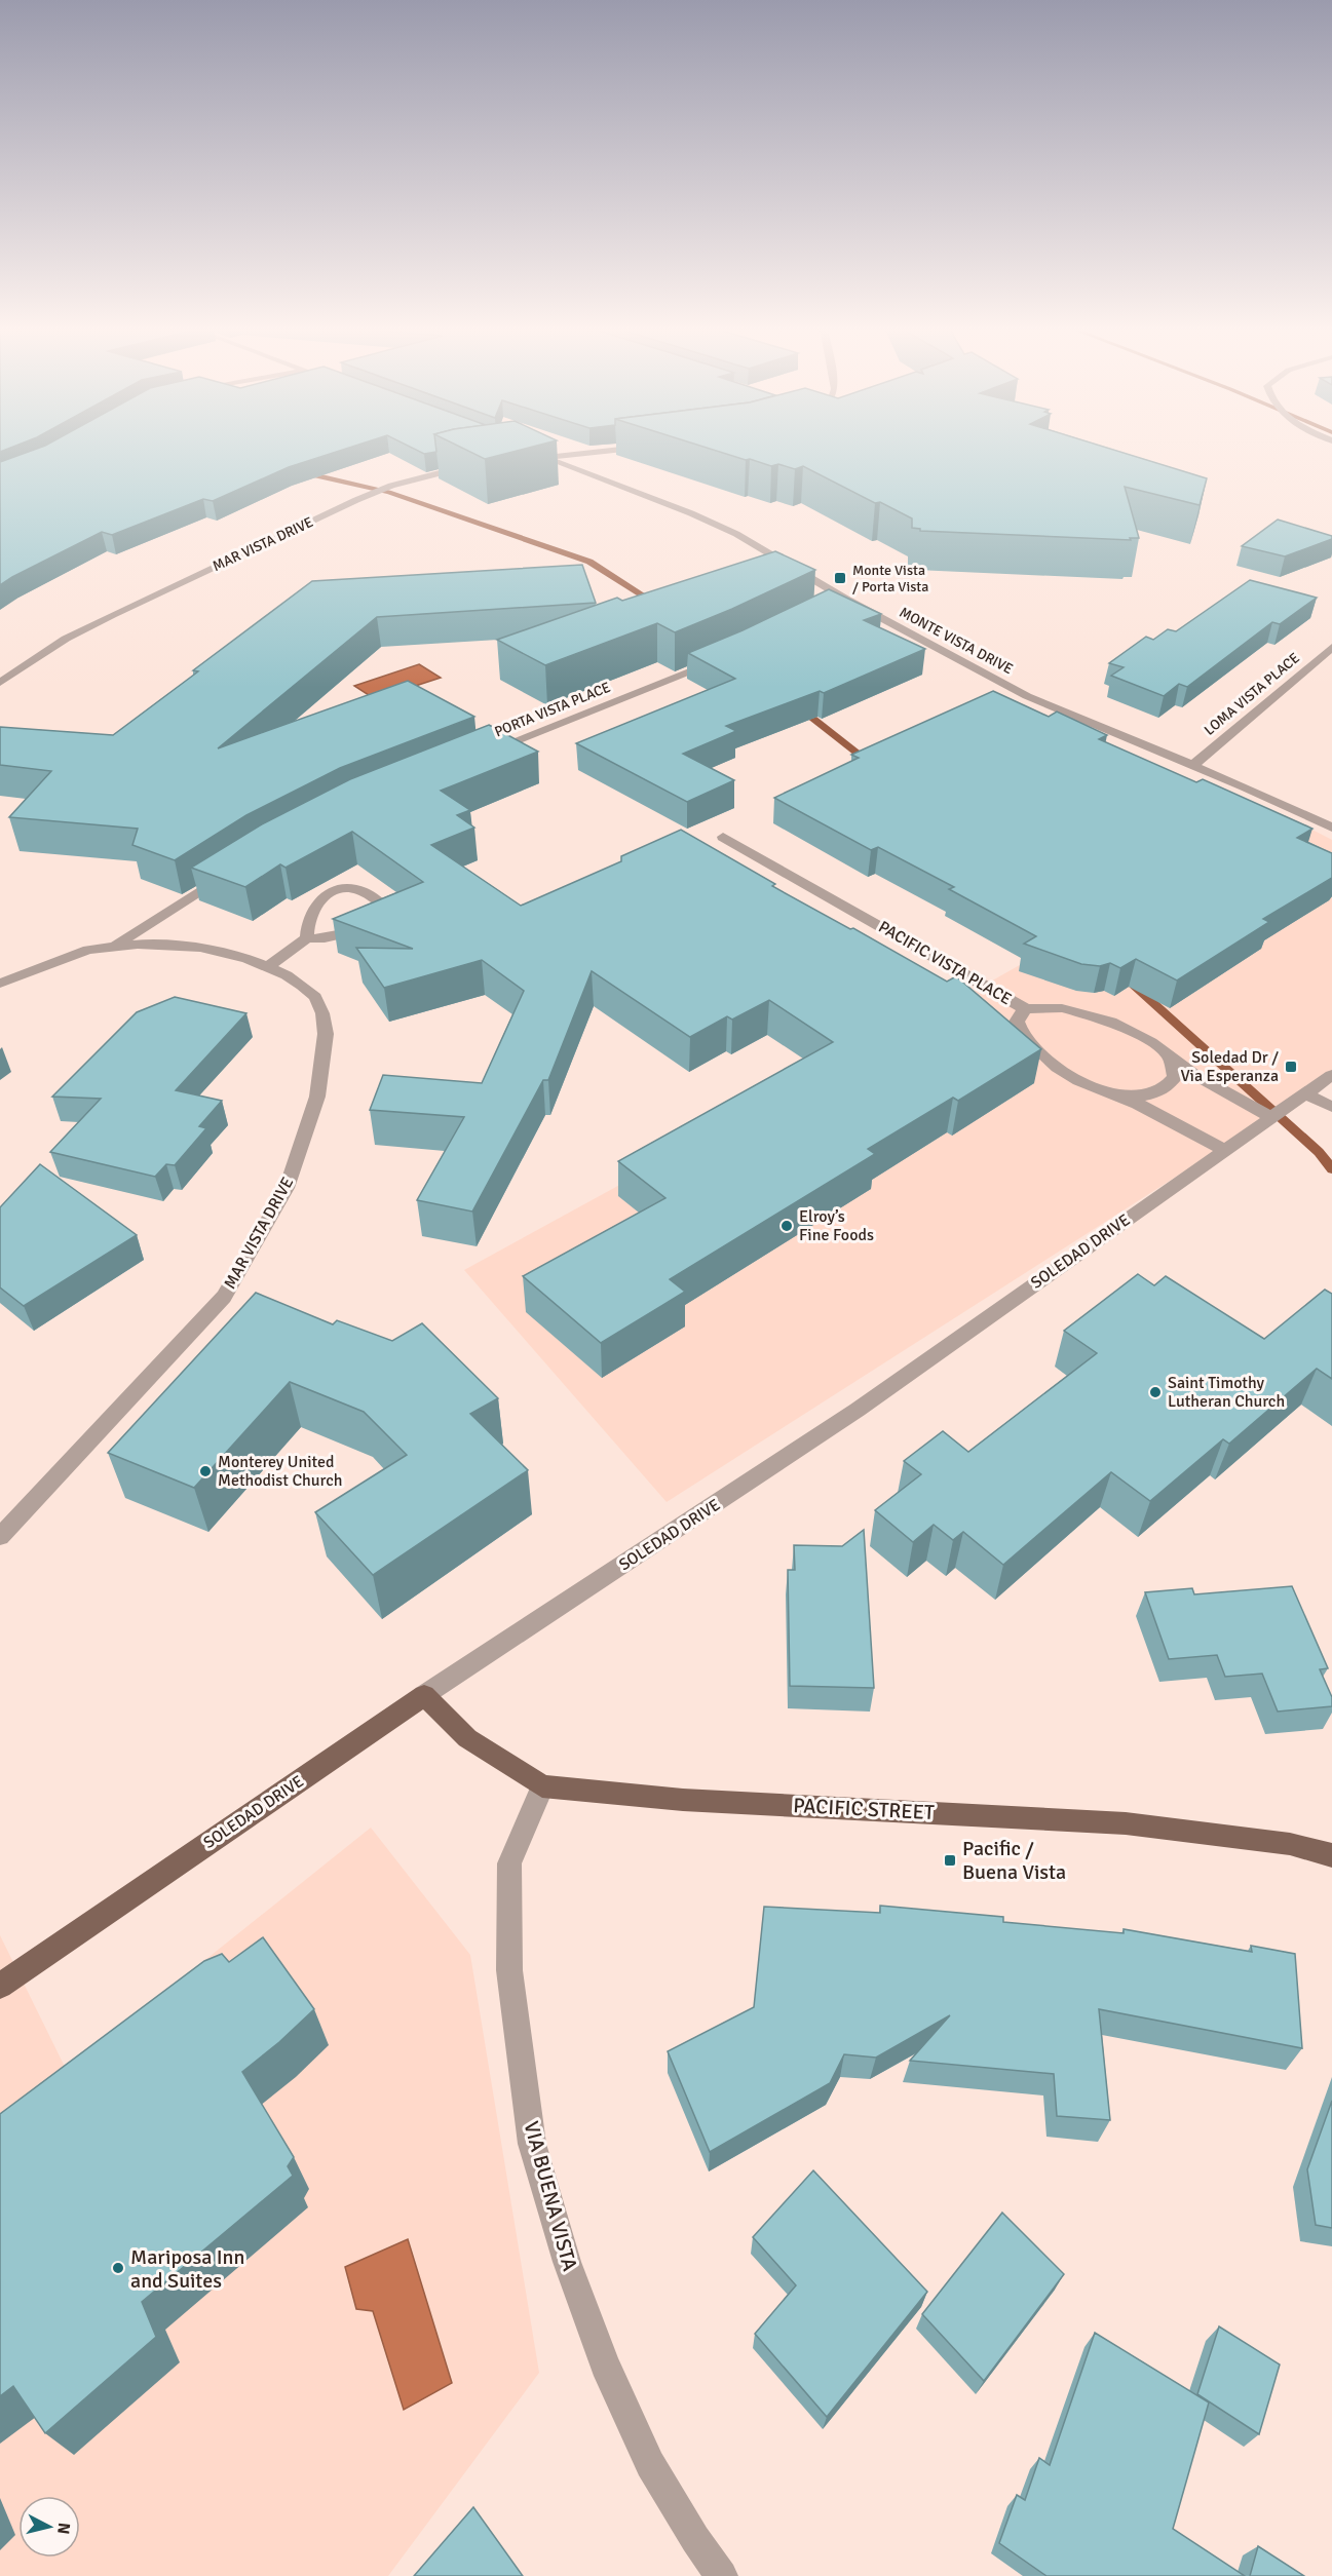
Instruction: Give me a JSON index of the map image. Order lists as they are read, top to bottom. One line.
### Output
{"streets":{"main road":["SOLEDAD DRIVE","PACIFIC STREET"],"street":["MAR VISTA DRIVE","MONTE VISTA DRIVE","LOMA VISTA PLACE","PORTA VISTA PLACE","PACIFIC VISTA PLACE","VIA BUENA VISTA"]},"crossings":[["MONTE VISTA DRIVE","LOMA VISTA PLACE"],["PACIFIC VISTA PLACE","SOLEDAD DRIVE"],["SOLEDAD DRIVE","PACIFIC STREET"],["PACIFIC STREET","VIA BUENA VISTA"]],"places":{"transit":["Monte Vista / Porta Vista","Soledad Dr / Via Esperanza","Pacific / Buena Vista"],"other":["Elroy’s Fine Foods","Saint Timothy Lutheran Church","Monterey United Methodist Church","Mariposa Inn and Suites"]},"north":"right"}
